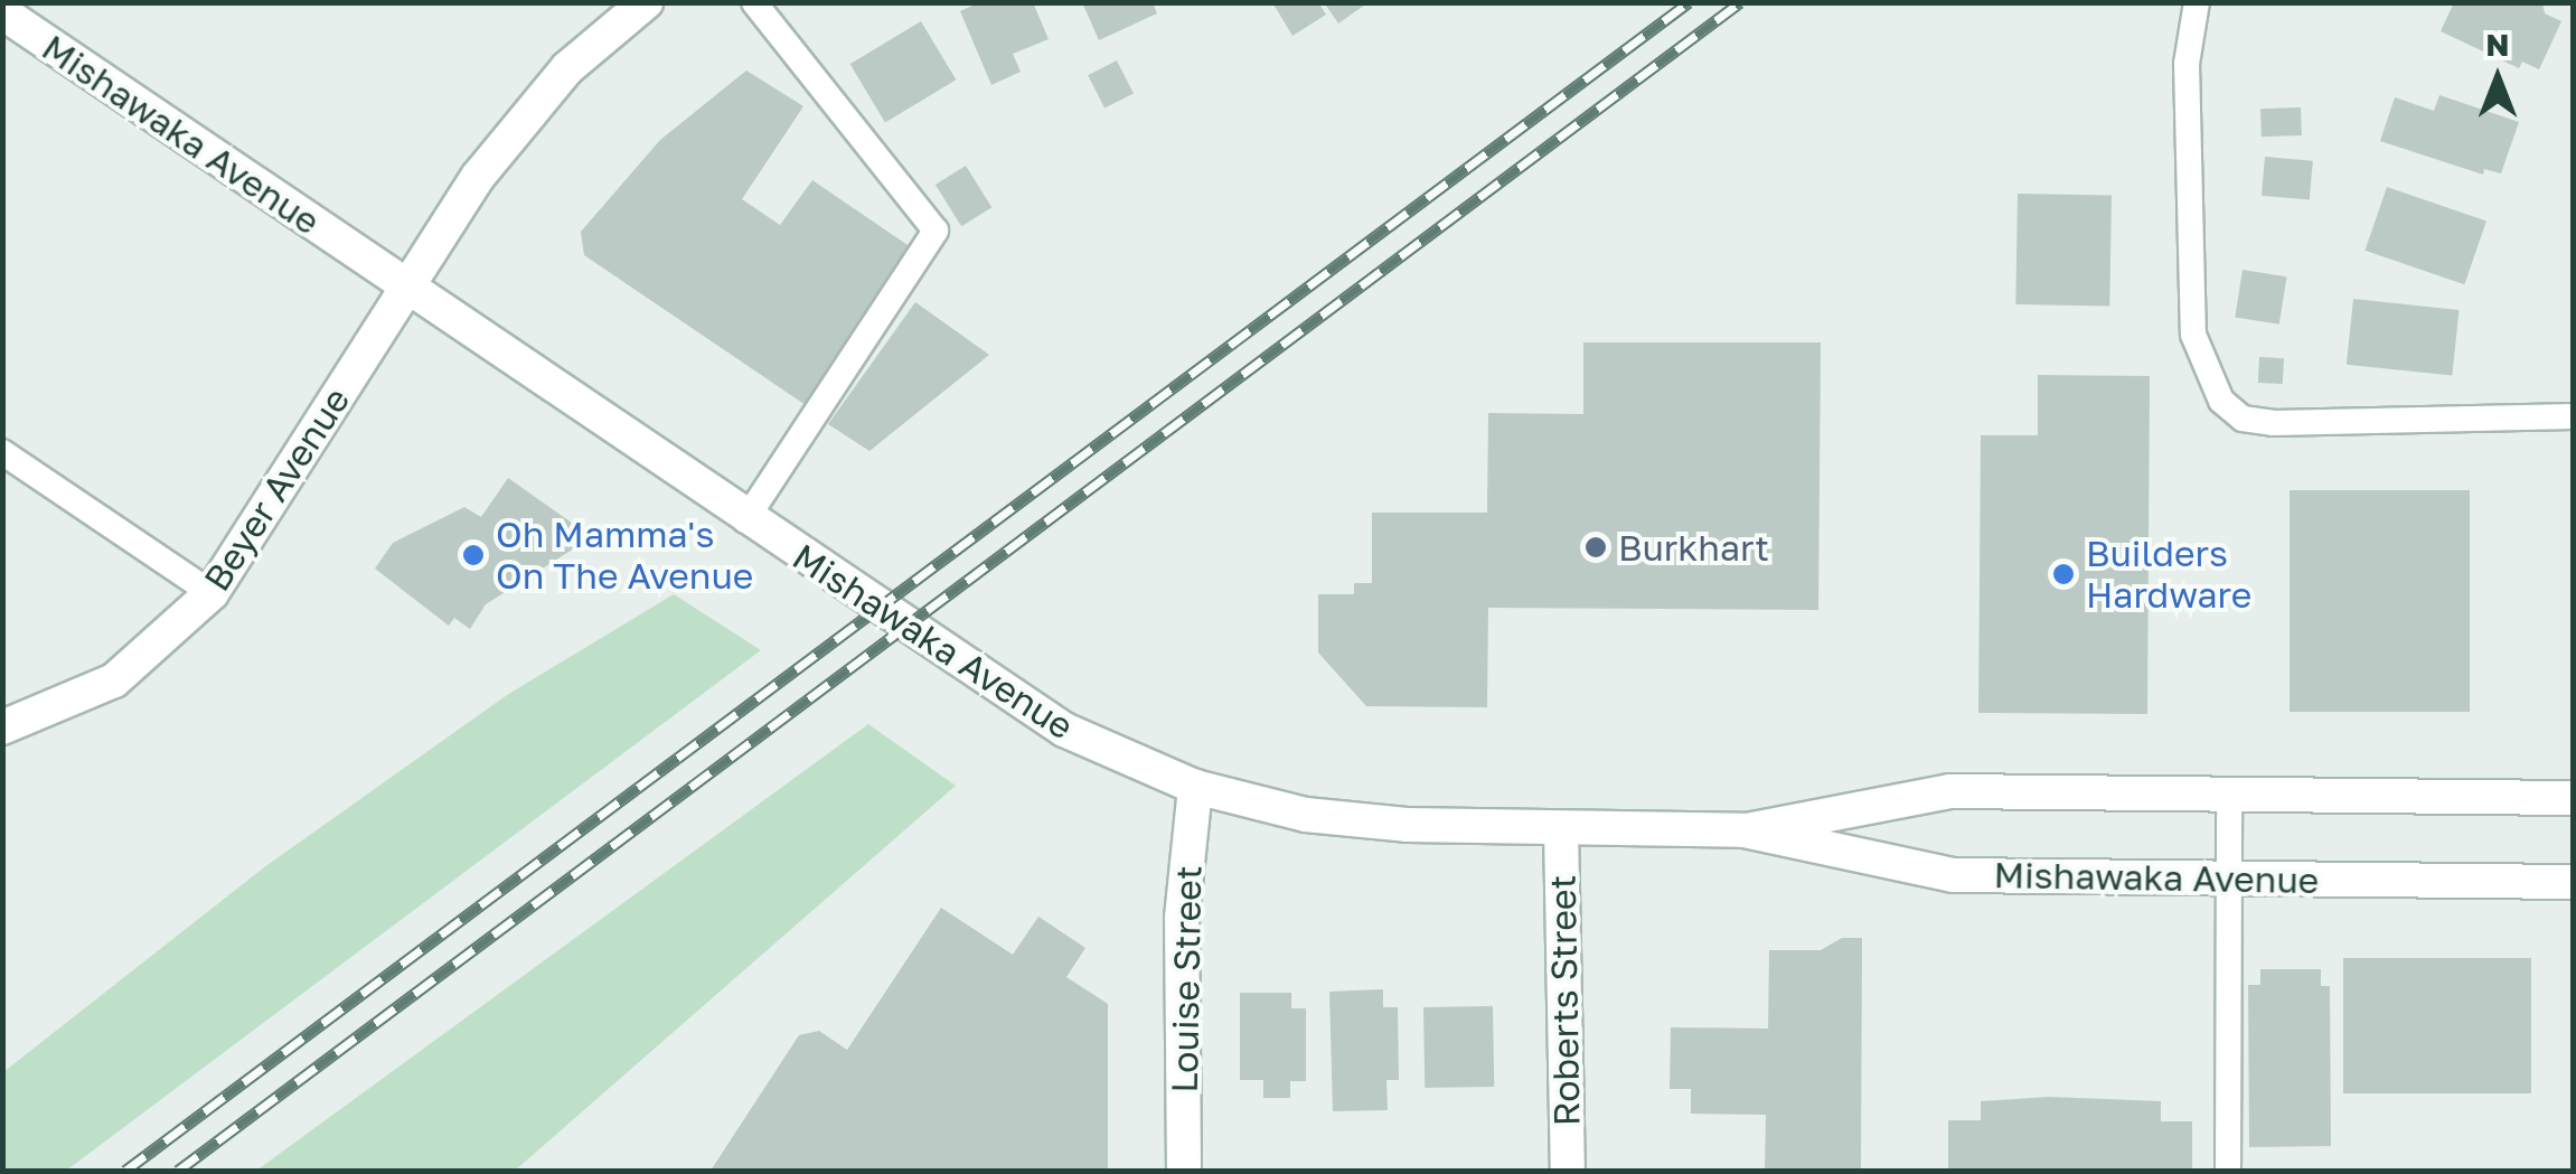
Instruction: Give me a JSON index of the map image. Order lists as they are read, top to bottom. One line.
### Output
{"streets":{"main road":["Mishawaka Avenue","Beyer Avenue","Louise Street","Roberts Street"]},"crossings":[["Mishawaka Avenue","Beyer Avenue"],["Mishawaka Avenue","Louise Street"],["Mishawaka Avenue","Roberts Street"]],"places":["Burkhart","Oh Mamma's On The Avenue","Builders Hardware"],"north":"top"}
